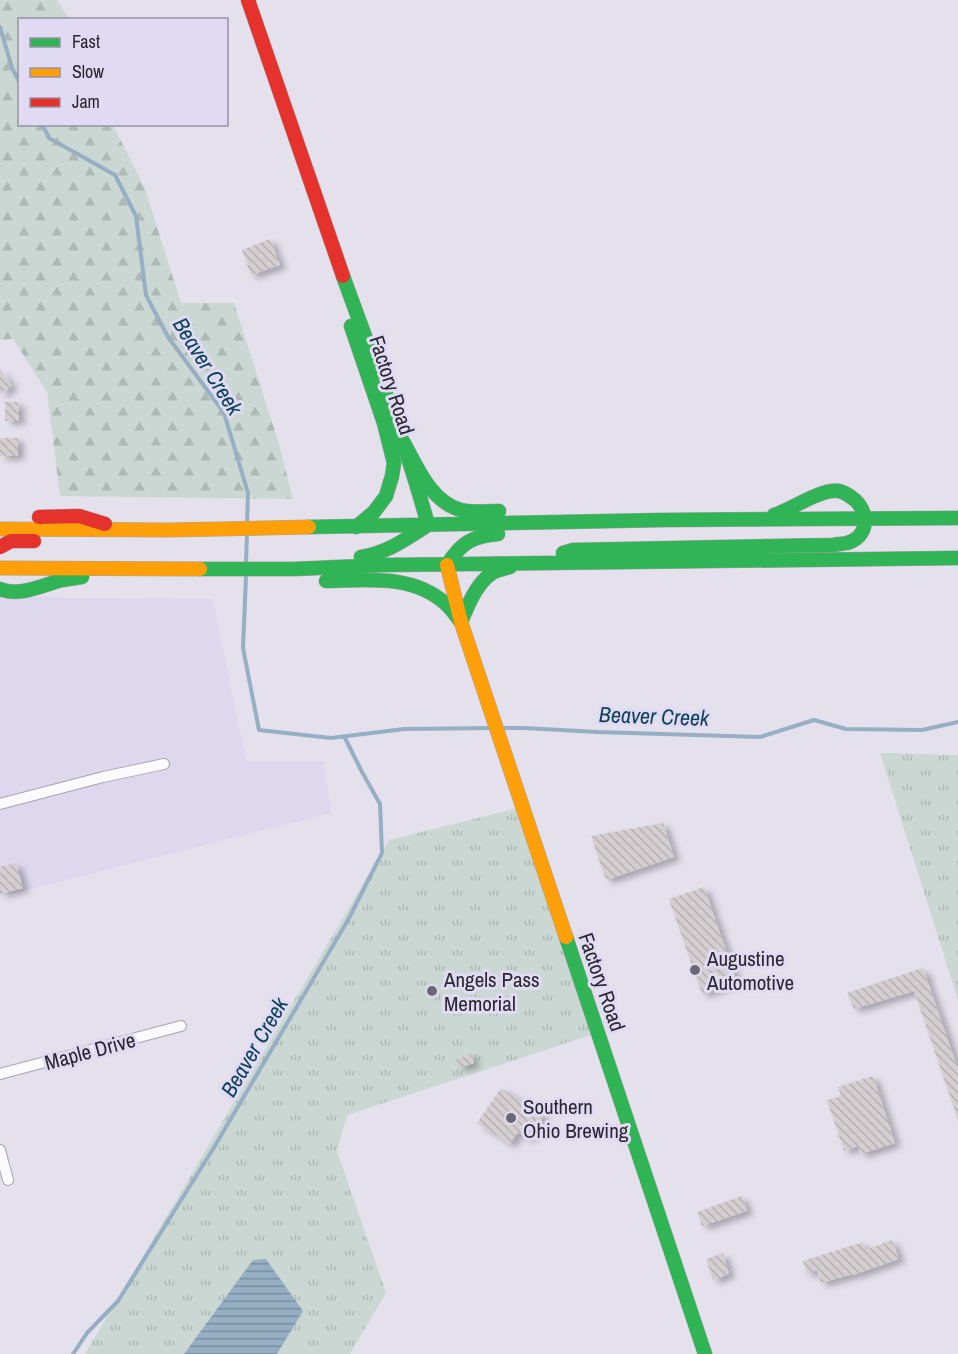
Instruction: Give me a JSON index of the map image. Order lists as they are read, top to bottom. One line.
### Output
{"streets":{"main road":["Factory Road"],"street":["Maple Drive"]},"water":["Beaver Creek"],"places":["Augustine Automotive","Angels Pass Memorial","Southern Ohio Brewing"],"legend":["Fast","Slow","Jam"]}
